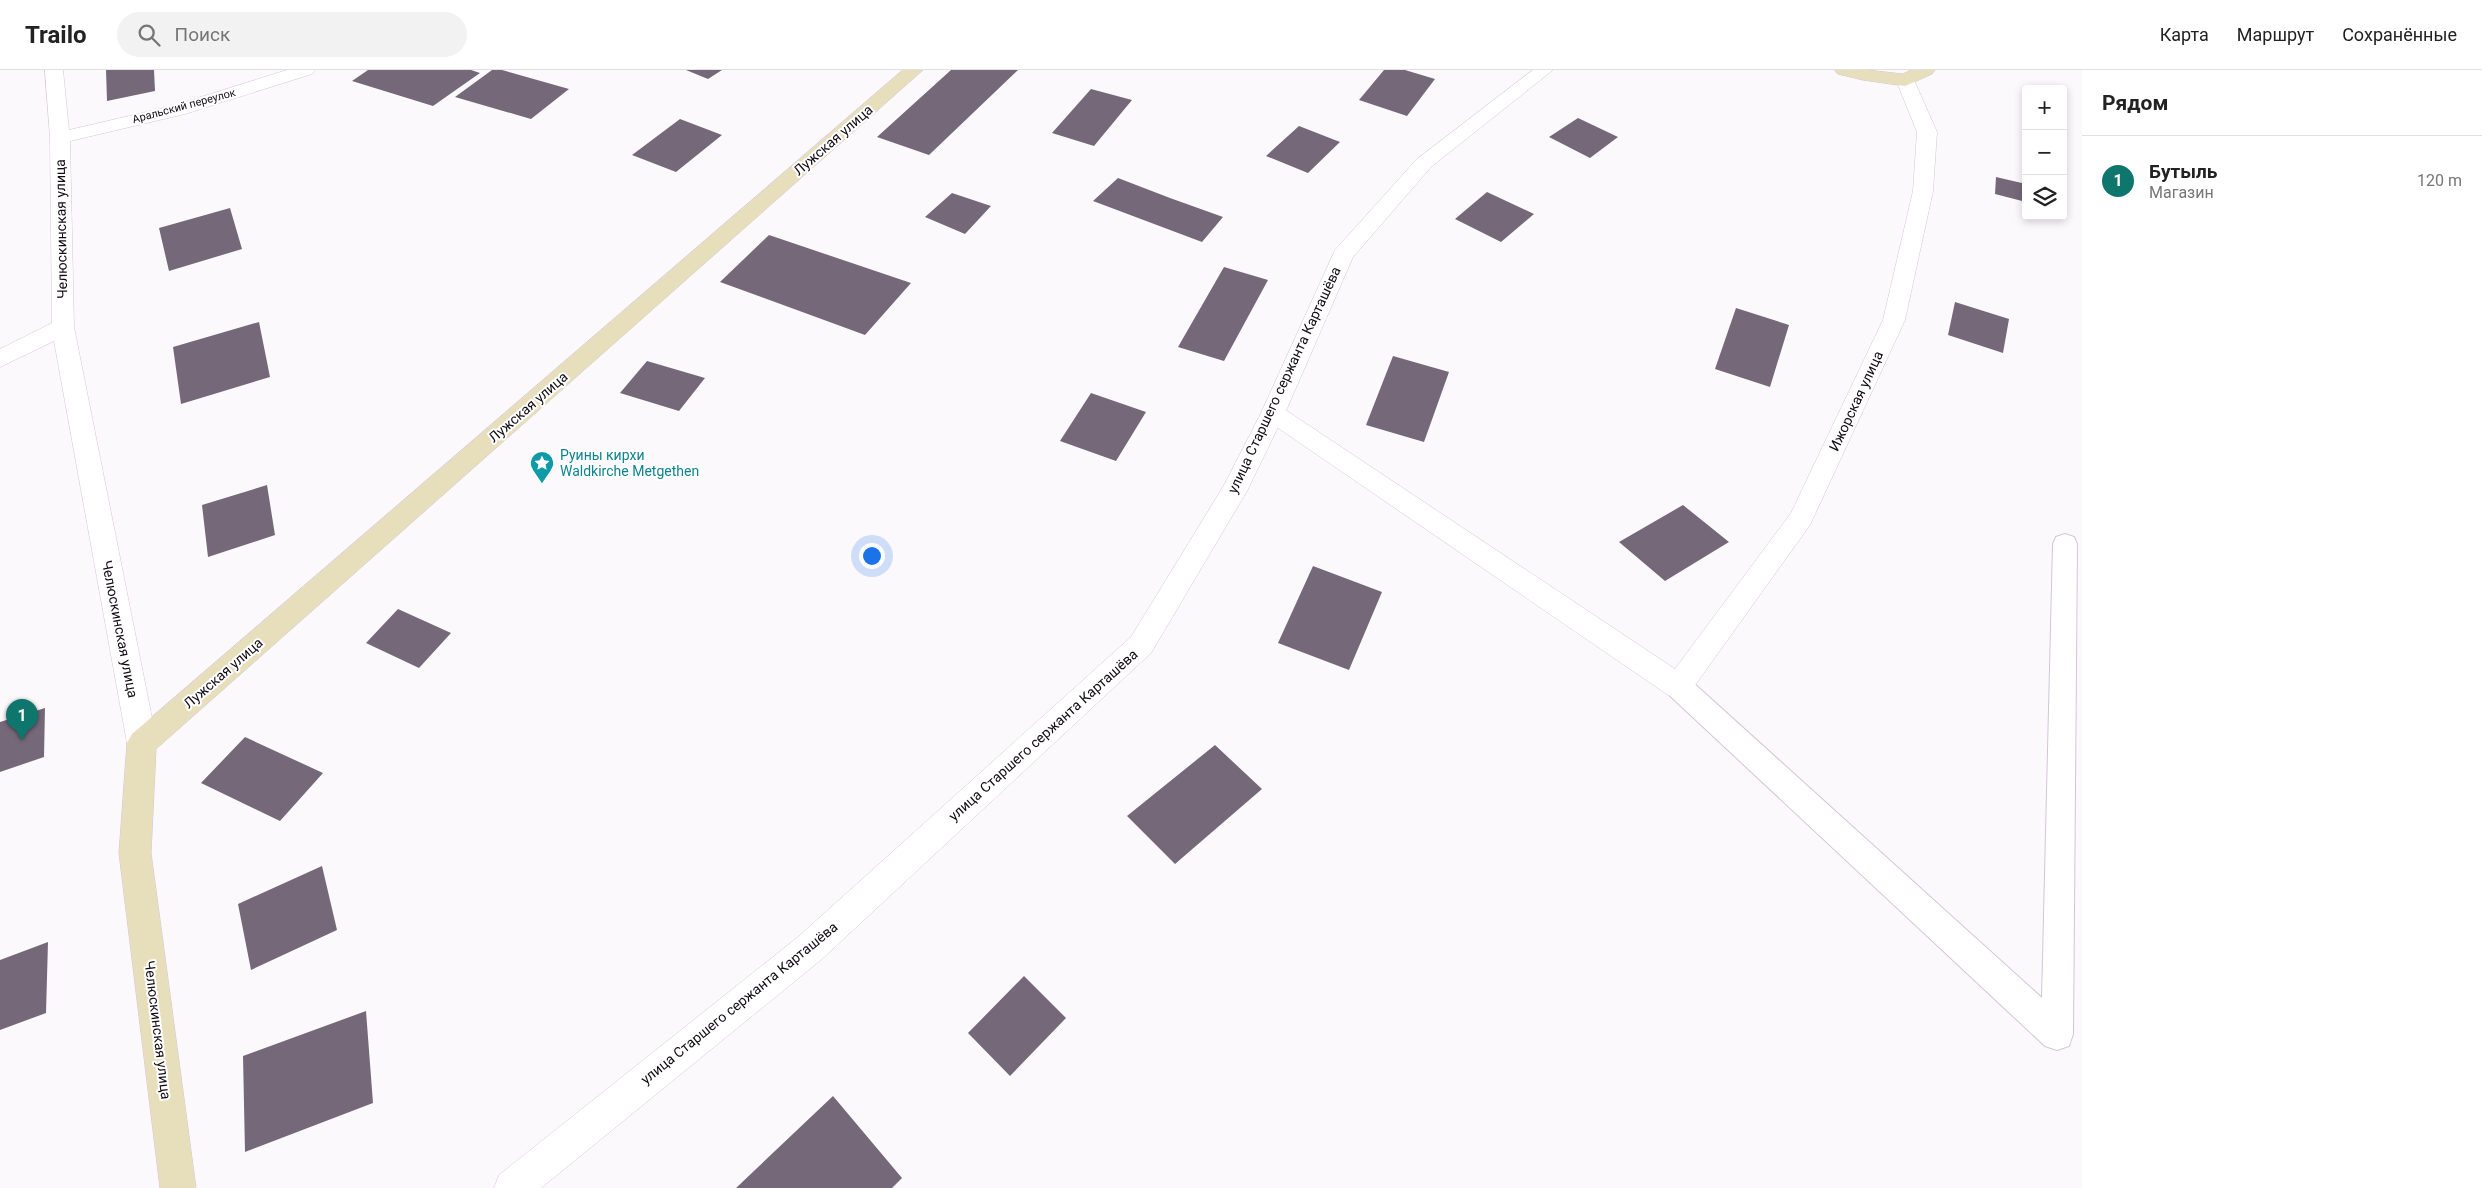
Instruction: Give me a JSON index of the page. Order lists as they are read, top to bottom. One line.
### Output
{"streets":{"main road":["Лужская улица","Челюскинская улица"],"street":["Аральский переулок","улица Старшего сержанта Карташёва","Ижорская улица"]},"crossings":[["Аральский переулок","Челюскинская улица"],["Лужская улица","Челюскинская улица"]],"places":{"place":["Руины кирхи Waldkirche Metgethen"]},"page":{"header":"Trailo","search":"Поиск","nav":["Карта","Маршрут","Сохранённые"],"heading":"Рядом","map_buttons":["+","−"],"list":[{"mark":"1","name":"Бутыль","note":"Магазин","value":"120 m"}],"pins":"1"}}
